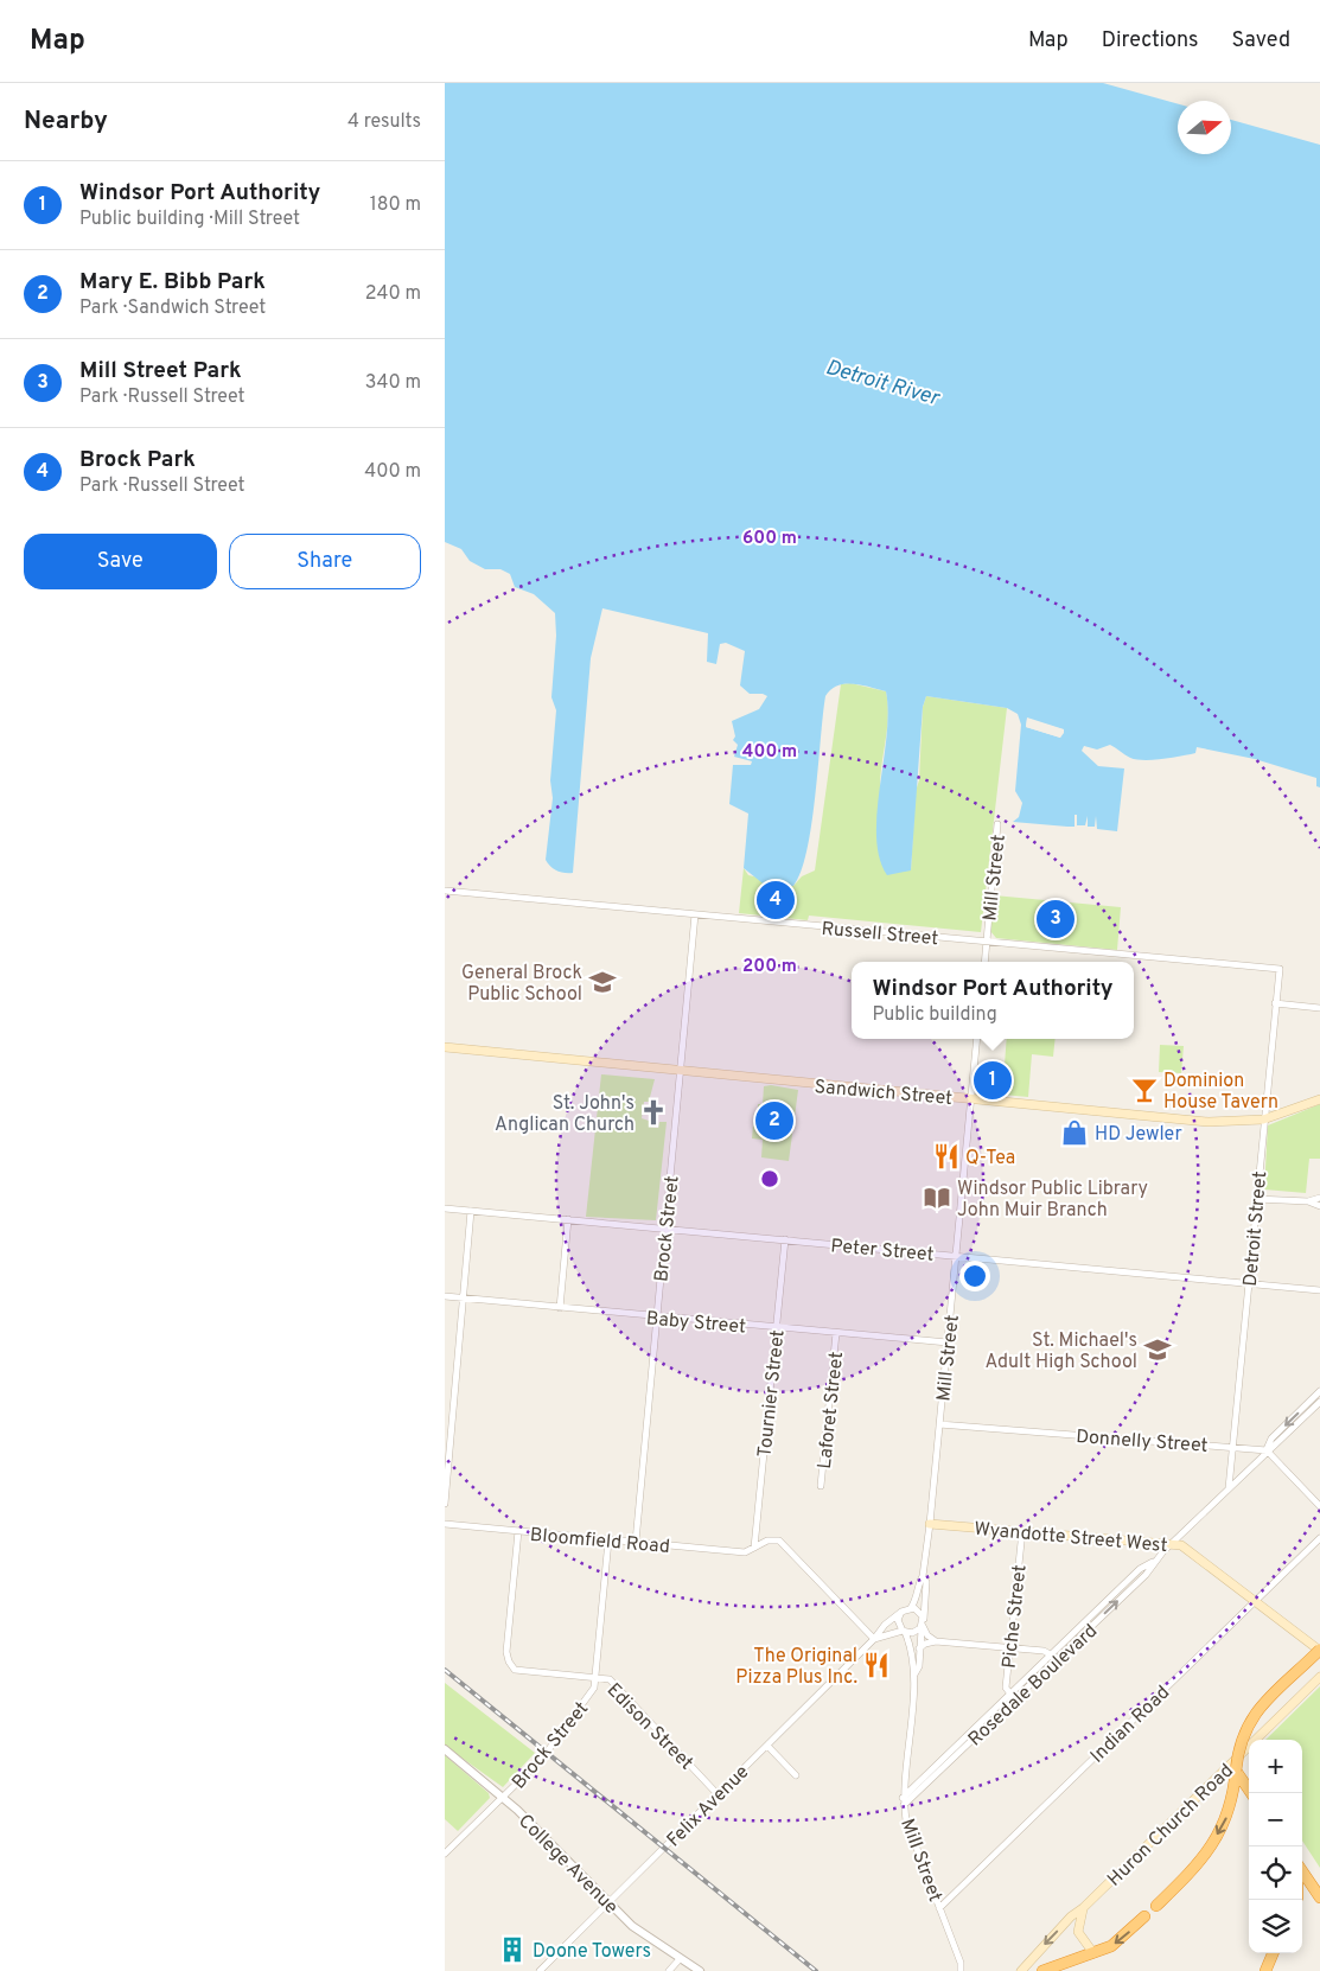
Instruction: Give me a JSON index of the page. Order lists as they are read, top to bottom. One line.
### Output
{"streets":{"main road":["Sandwich Street","Wyandotte Street West","Huron Church Road"],"street":["Mill Street","Russell Street","Brock Street","Detroit Street","Peter Street","Baby Street","Tournier Street","Laforet Street","Donnelly Street","Bloomfield Road","Piche Street","Rosedale Boulevard","Indian Road","Edison Street","Felix Avenue","College Avenue"]},"crossings":[["Mill Street","Russell Street"],["Mill Street","Sandwich Street"],["Mill Street","Peter Street"],["Mill Street","Baby Street"],["Mill Street","Donnelly Street"],["Mill Street","Wyandotte Street West"],["Mill Street","Rosedale Boulevard"],["Mill Street","Indian Road"],["Mill Street","Felix Avenue"],["Russell Street","Brock Street"],["Russell Street","Detroit Street"],["Sandwich Street","Brock Street"],["Sandwich Street","Detroit Street"],["Brock Street","Peter Street"],["Brock Street","Baby Street"],["Brock Street","Bloomfield Road"],["Brock Street","Edison Street"],["Brock Street","College Avenue"],["Detroit Street","Peter Street"],["Detroit Street","Donnelly Street"],["Detroit Street","Rosedale Boulevard"],["Peter Street","Tournier Street"],["Baby Street","Tournier Street"],["Baby Street","Laforet Street"],["Tournier Street","Bloomfield Road"],["Donnelly Street","Rosedale Boulevard"],["Wyandotte Street West","Piche Street"],["Wyandotte Street West","Rosedale Boulevard"],["Wyandotte Street West","Indian Road"],["Bloomfield Road","Edison Street"],["Bloomfield Road","Felix Avenue"],["Piche Street","Rosedale Boulevard"],["Edison Street","Felix Avenue"],["Felix Avenue","College Avenue"]],"water":["Detroit River"],"places":{"school or university":["General Brock Public School","St. Michael's Adult High School"],"bar":["Dominion House Tavern"],"church":["St. John's Anglican Church"],"shop":["HD Jewler"],"restaurant":["Q-Tea","The Original Pizza Plus Inc."],"library":["Windsor Public Library John Muir Branch"],"building":["Doone Towers"]},"north":"right","page":{"header":"Map","nav":["Map","Directions","Saved"],"heading":["Nearby","4 results"],"list":[{"mark":"1","name":"Windsor Port Authority","note":"Public building · Mill Street","value":"180 m"},{"mark":"2","name":"Mary E. Bibb Park","note":"Park · Sandwich Street","value":"240 m"},{"mark":"3","name":"Mill Street Park","note":"Park · Russell Street","value":"340 m"},{"mark":"4","name":"Brock Park","note":"Park · Russell Street","value":"400 m"}],"buttons":["Save","Share"],"pins":["4","3","1","2"],"popup":["Windsor Port Authority","Public building"],"map_buttons":["+","−"]},"rings":["600 m","400 m","200 m"]}
